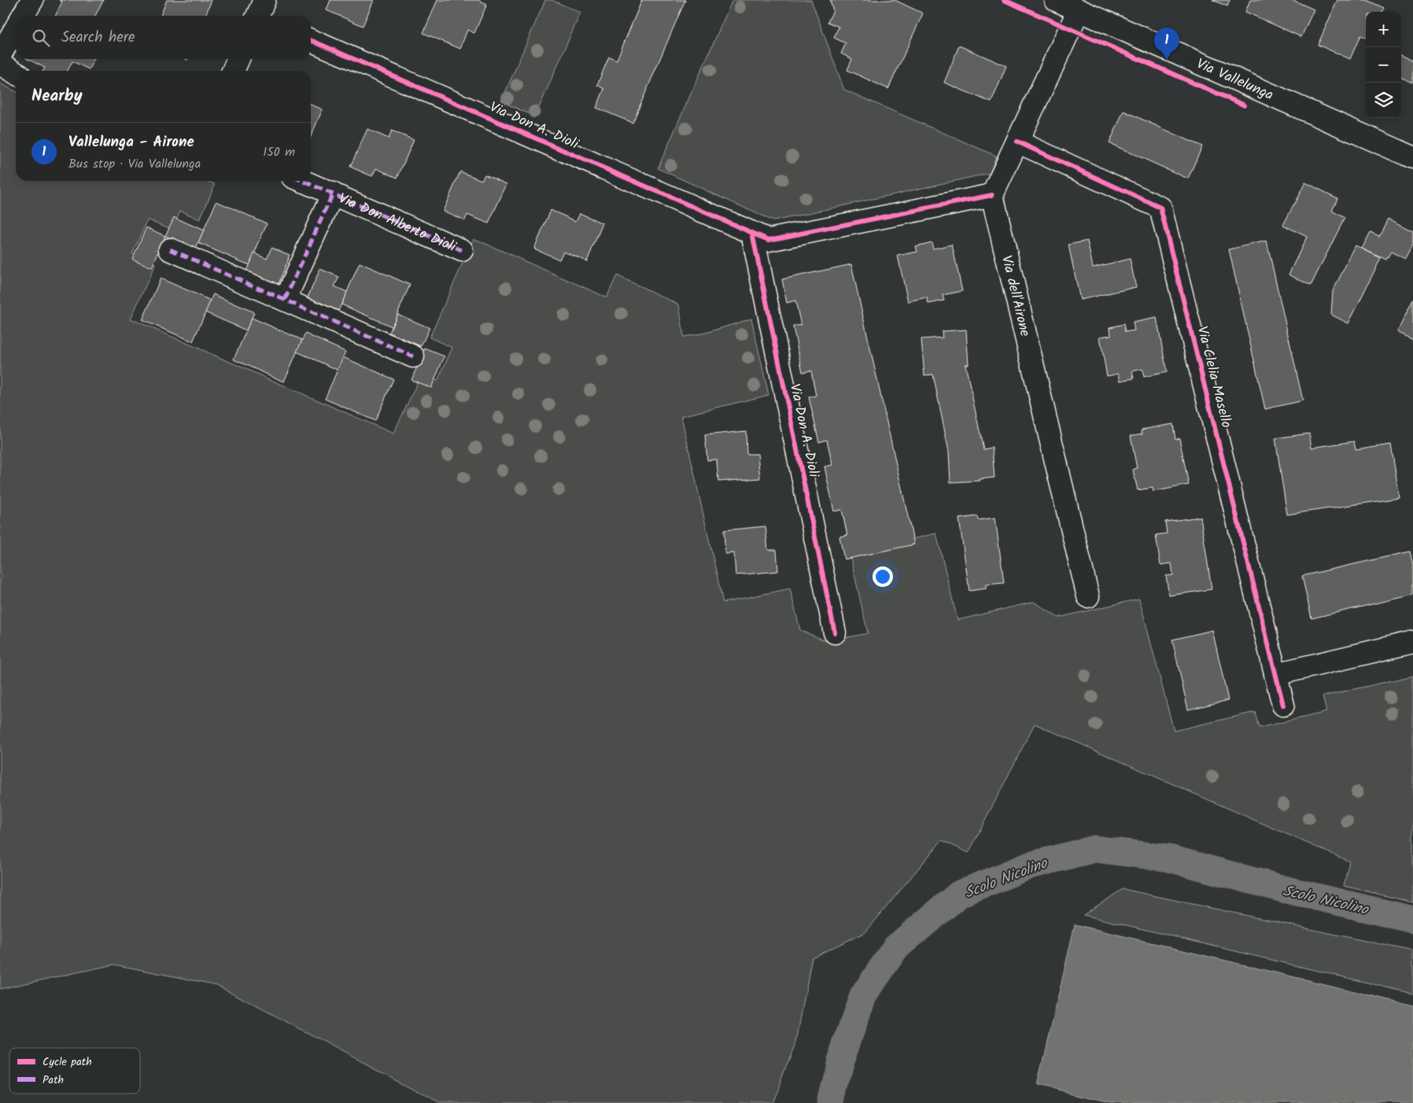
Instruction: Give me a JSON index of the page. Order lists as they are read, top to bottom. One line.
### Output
{"streets":{"street":["Via Vallelunga","Via Don A. Dioli","Via Don Alberto Dioli","Via dell'Airone","Via Clelia Masello"]},"crossings":[["Via Don A. Dioli","Via dell'Airone"]],"water":["Scolo Nicolino"],"legend":["Cycle path","Path"],"page":{"map_buttons":["+","−"],"search":"Search here","pins":"1","heading":"Nearby","list":[{"mark":"1","name":"Vallelunga - Airone","note":"Bus stop · Via Vallelunga","value":"150 m"}]}}
